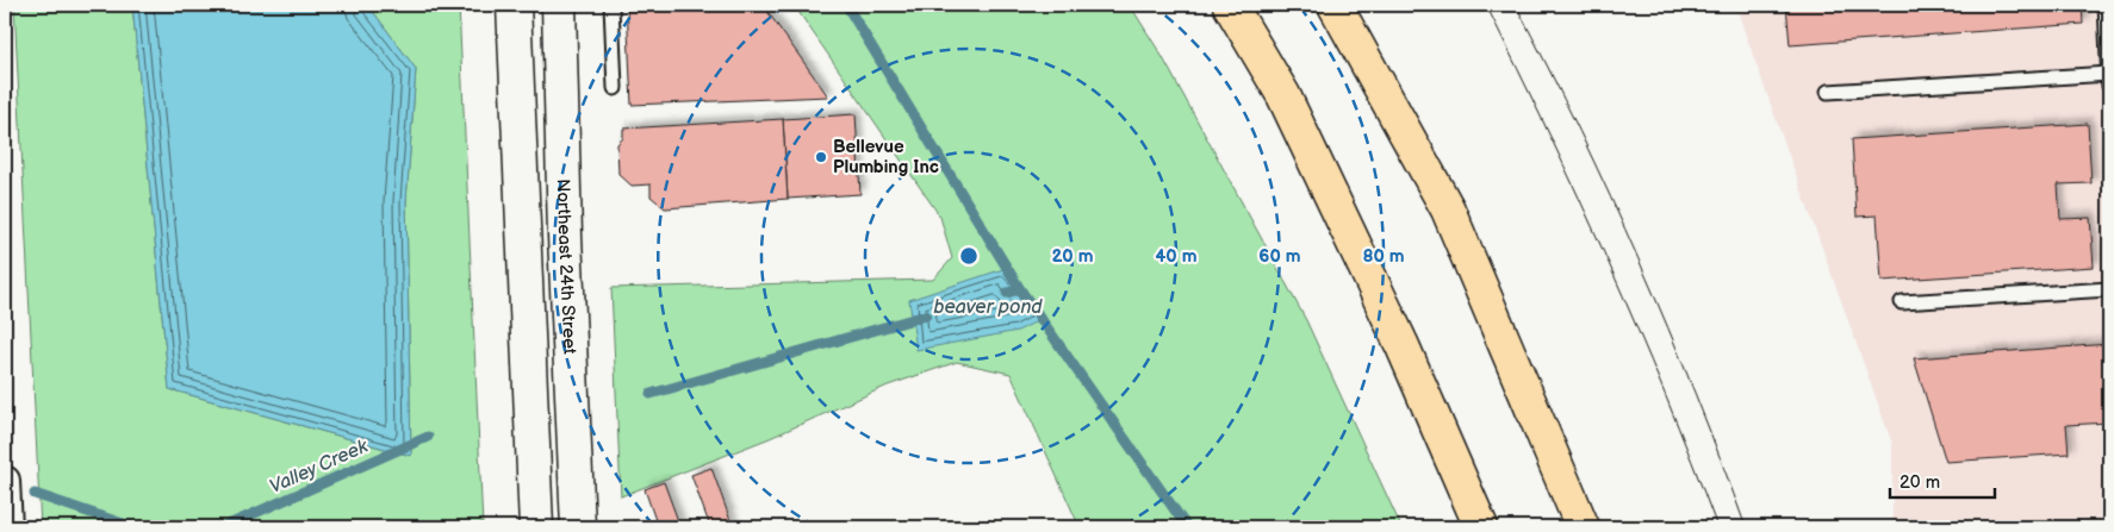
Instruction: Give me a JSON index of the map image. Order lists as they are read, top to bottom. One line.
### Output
{"streets":{"main road":["Northeast 24th Street"]},"water":["beaver pond","Valley Creek"],"places":["Bellevue Plumbing Inc"],"scale_bar":"20 m","rings":["20 m","40 m","60 m","80 m"]}
